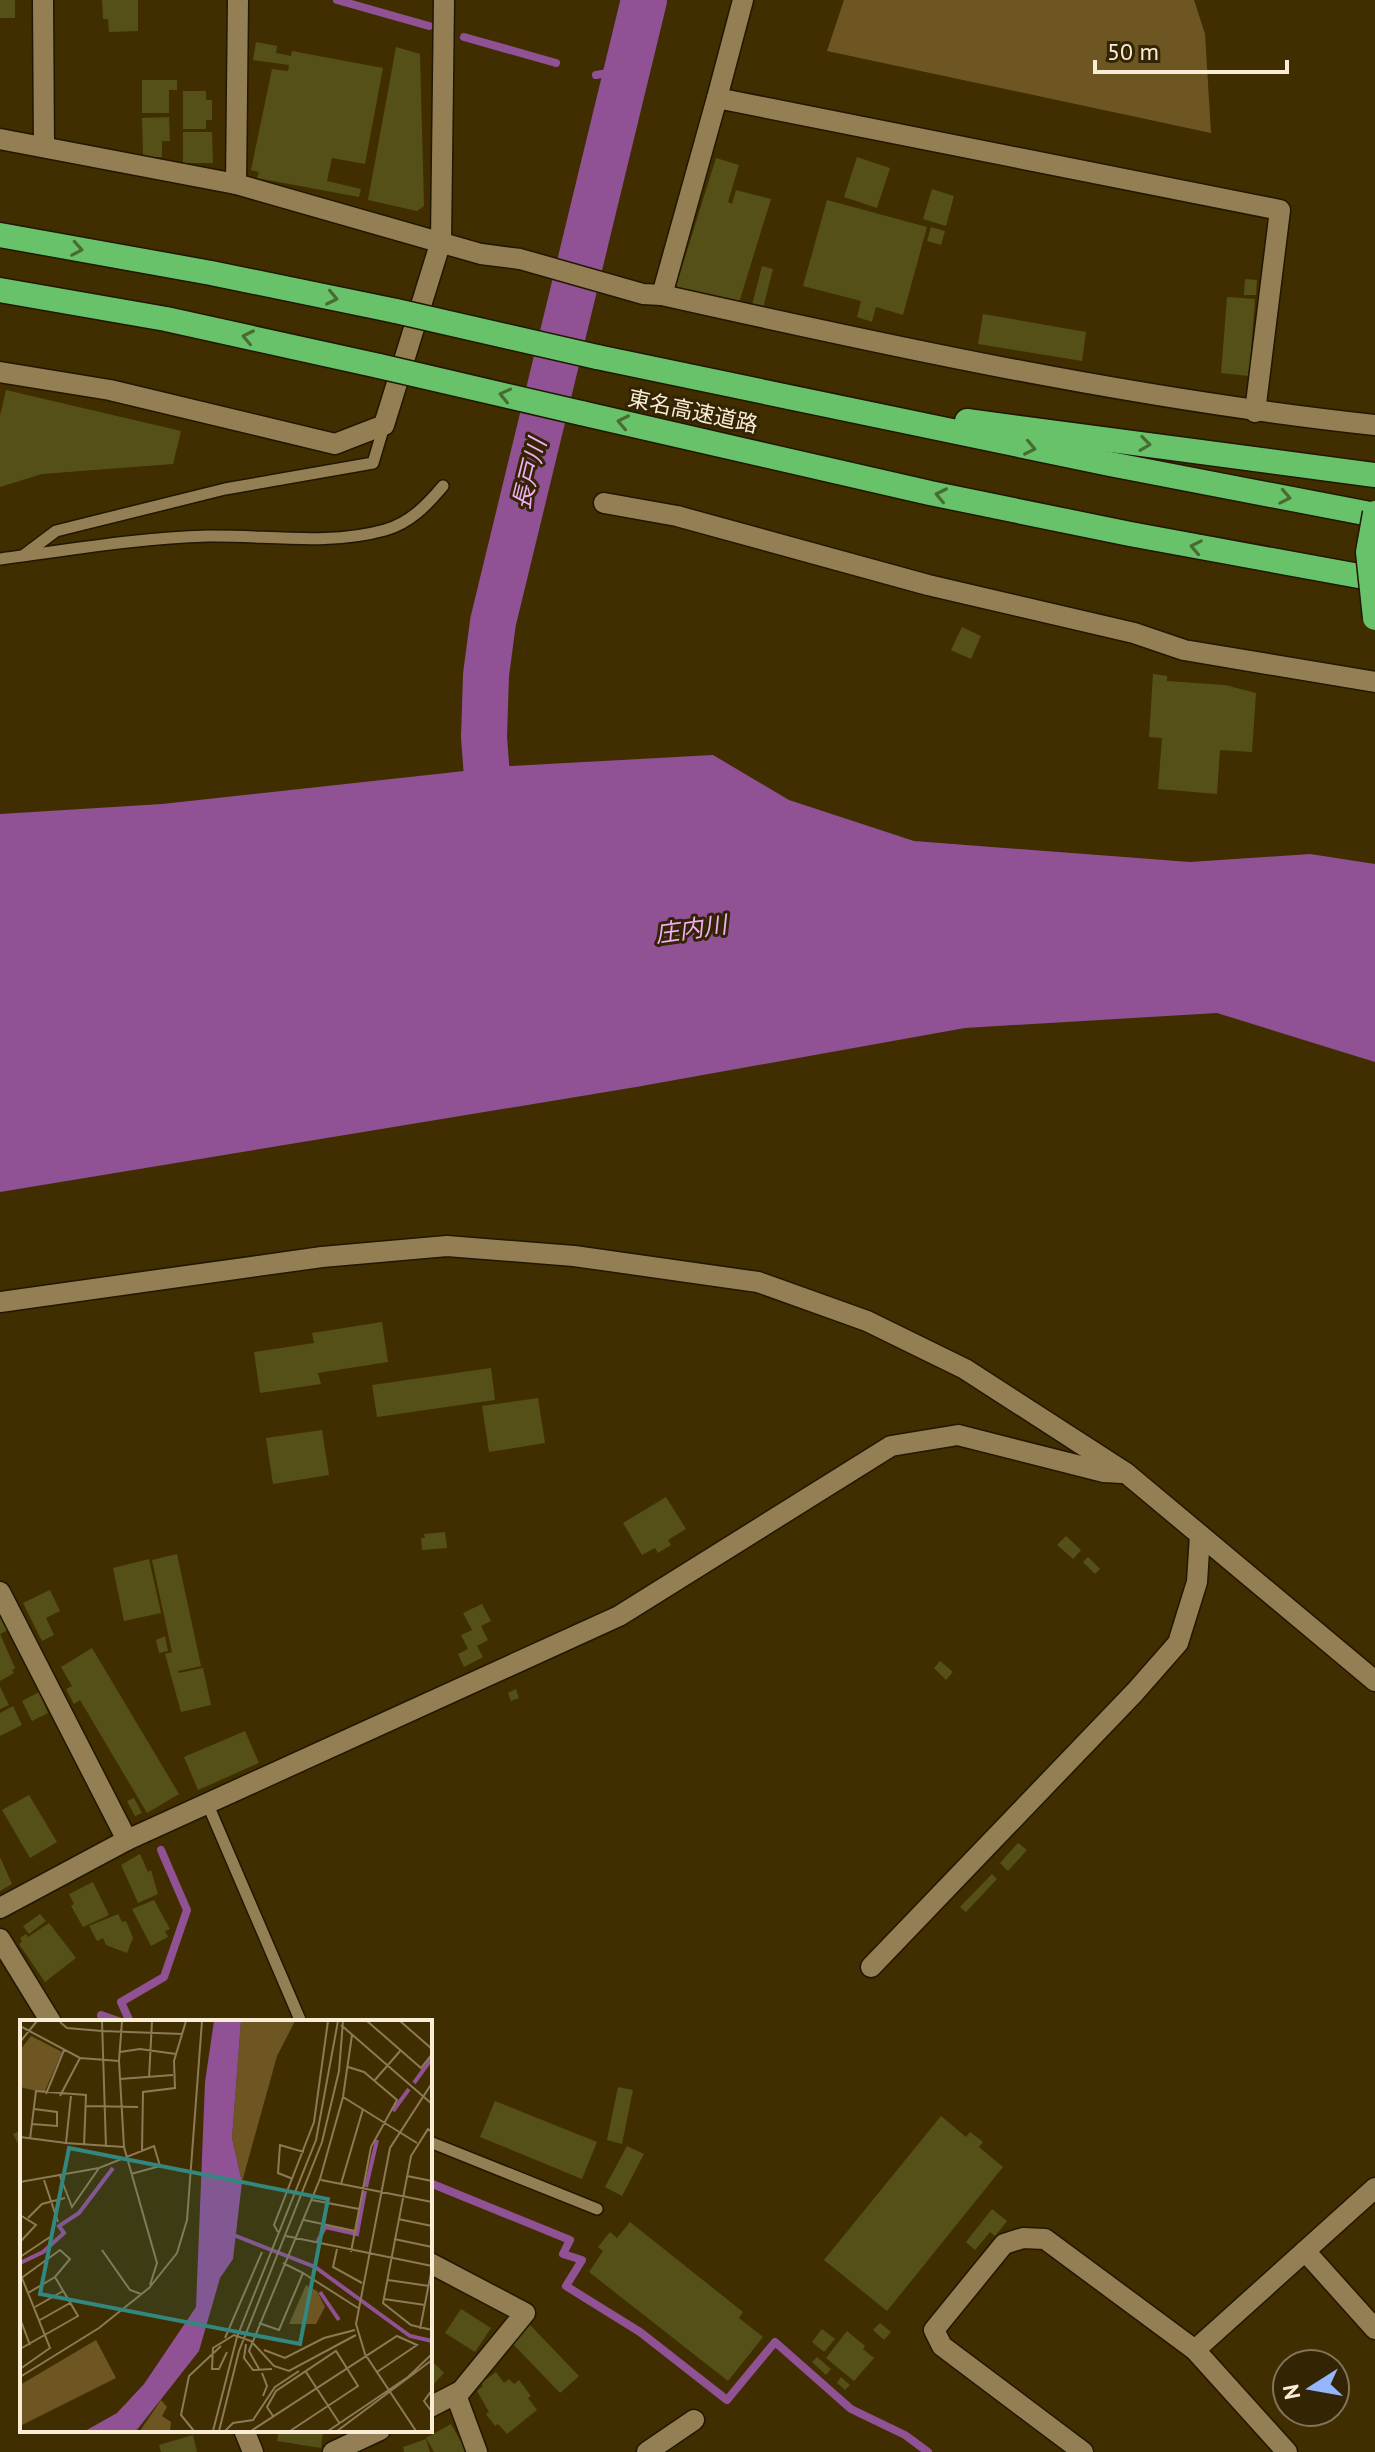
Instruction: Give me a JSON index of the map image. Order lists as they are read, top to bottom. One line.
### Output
{"streets":{"highway":["東名高速道路"]},"water":["長戸川","庄内川"],"scale_bar":"50 m","north":"left"}
